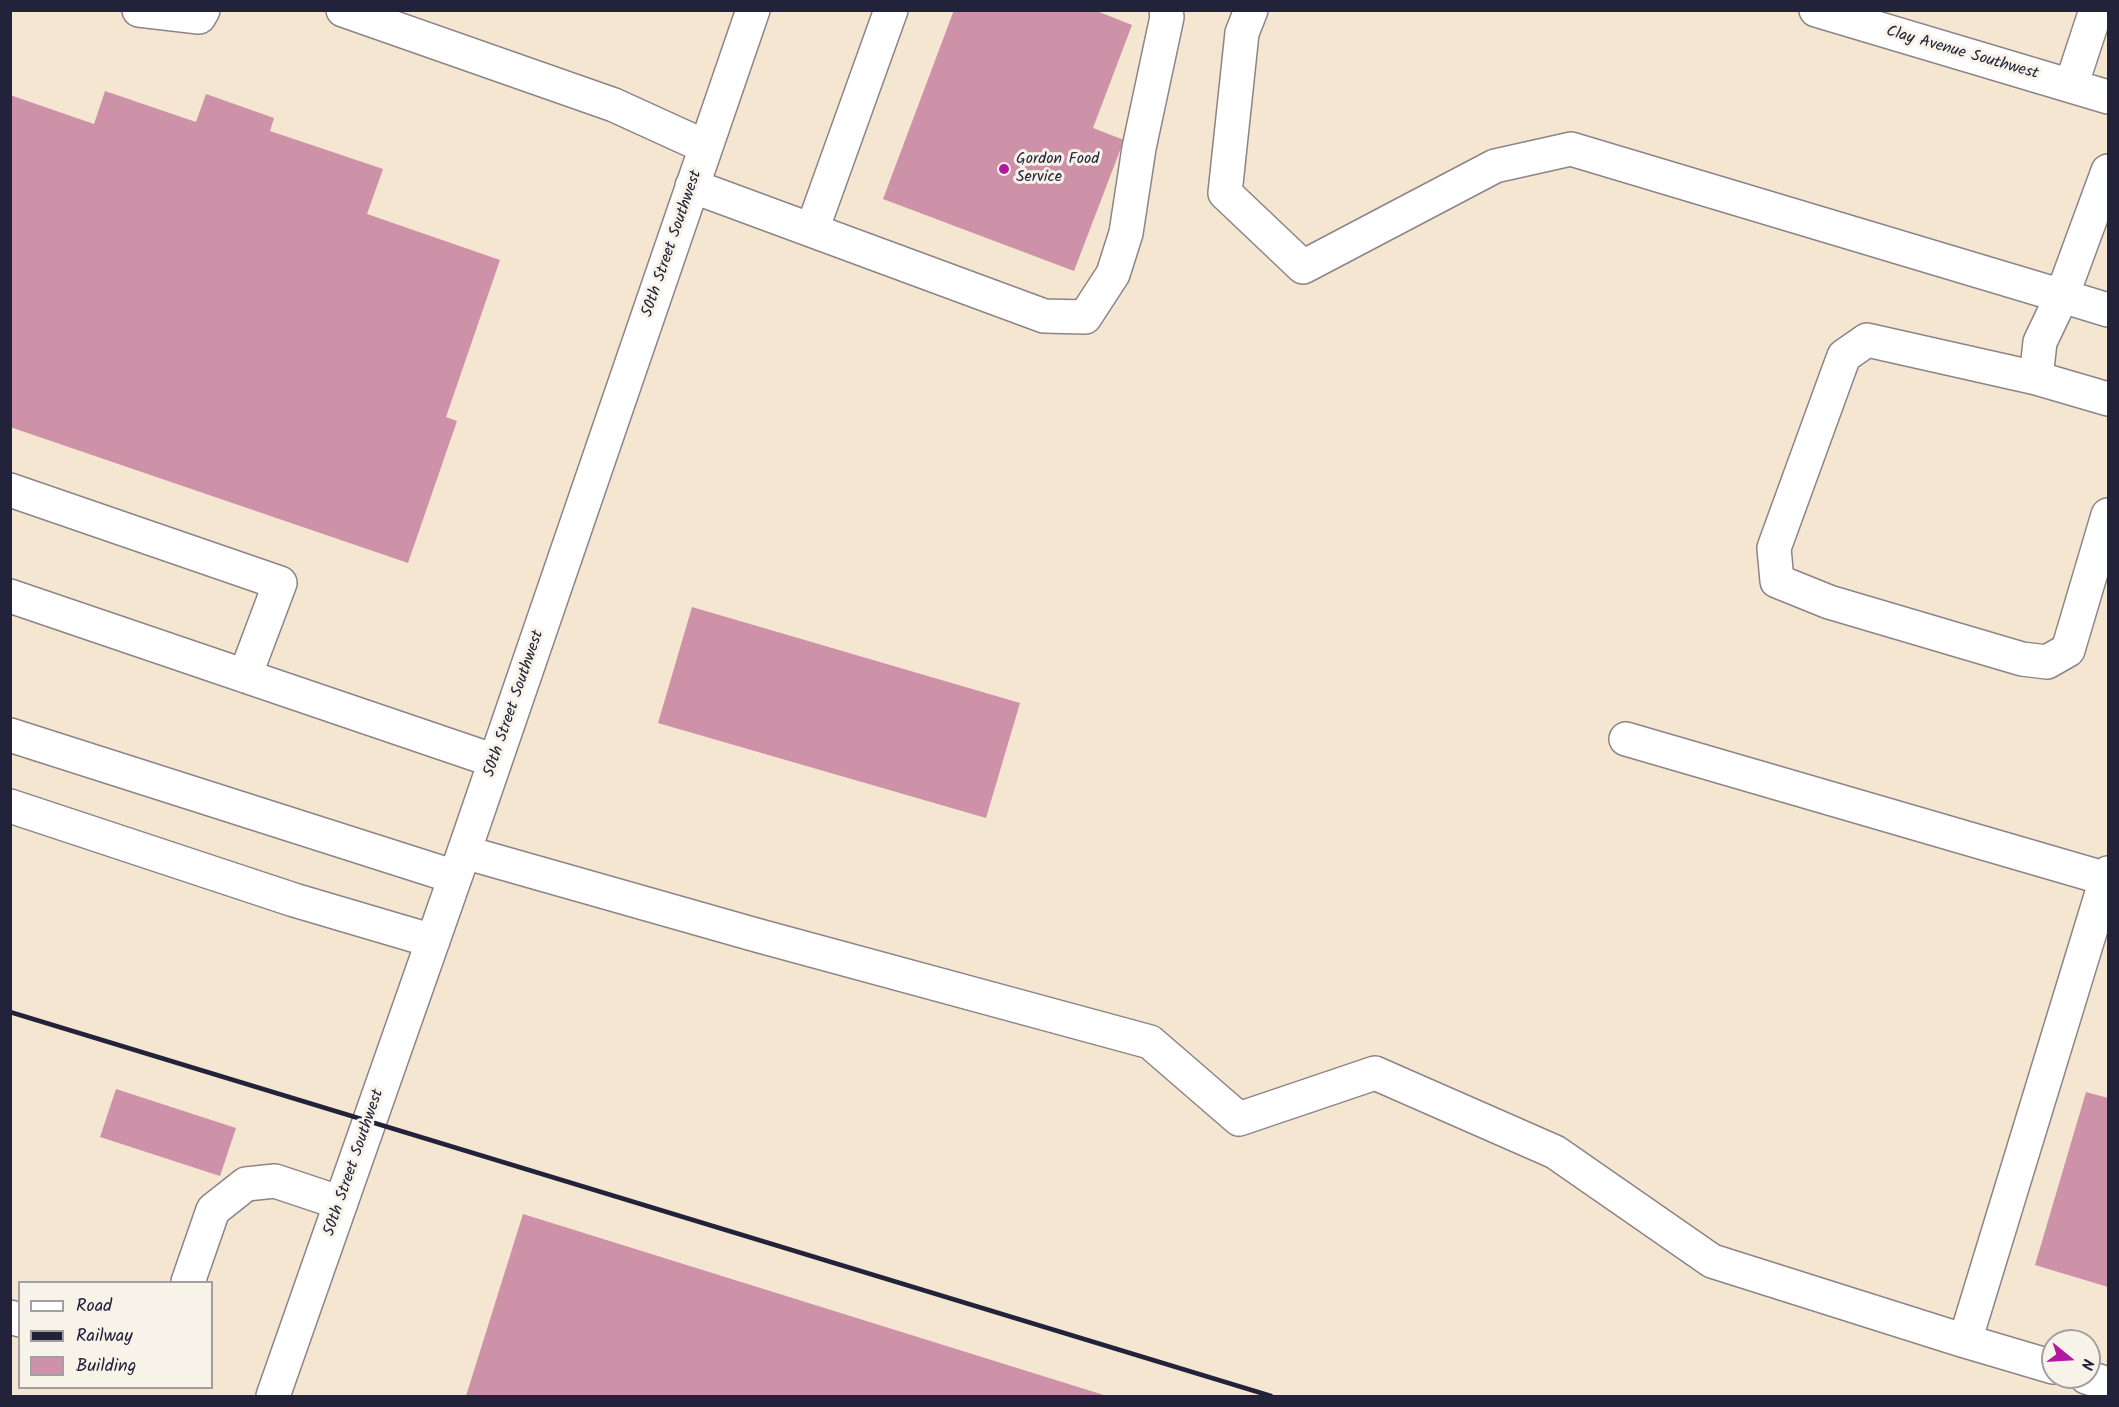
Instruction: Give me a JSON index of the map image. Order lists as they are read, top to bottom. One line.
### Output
{"streets":{"street":["Clay Avenue Southwest","50th Street Southwest"]},"places":["Gordon Food Service"],"legend":["Road","Railway","Building"],"north":"right"}
